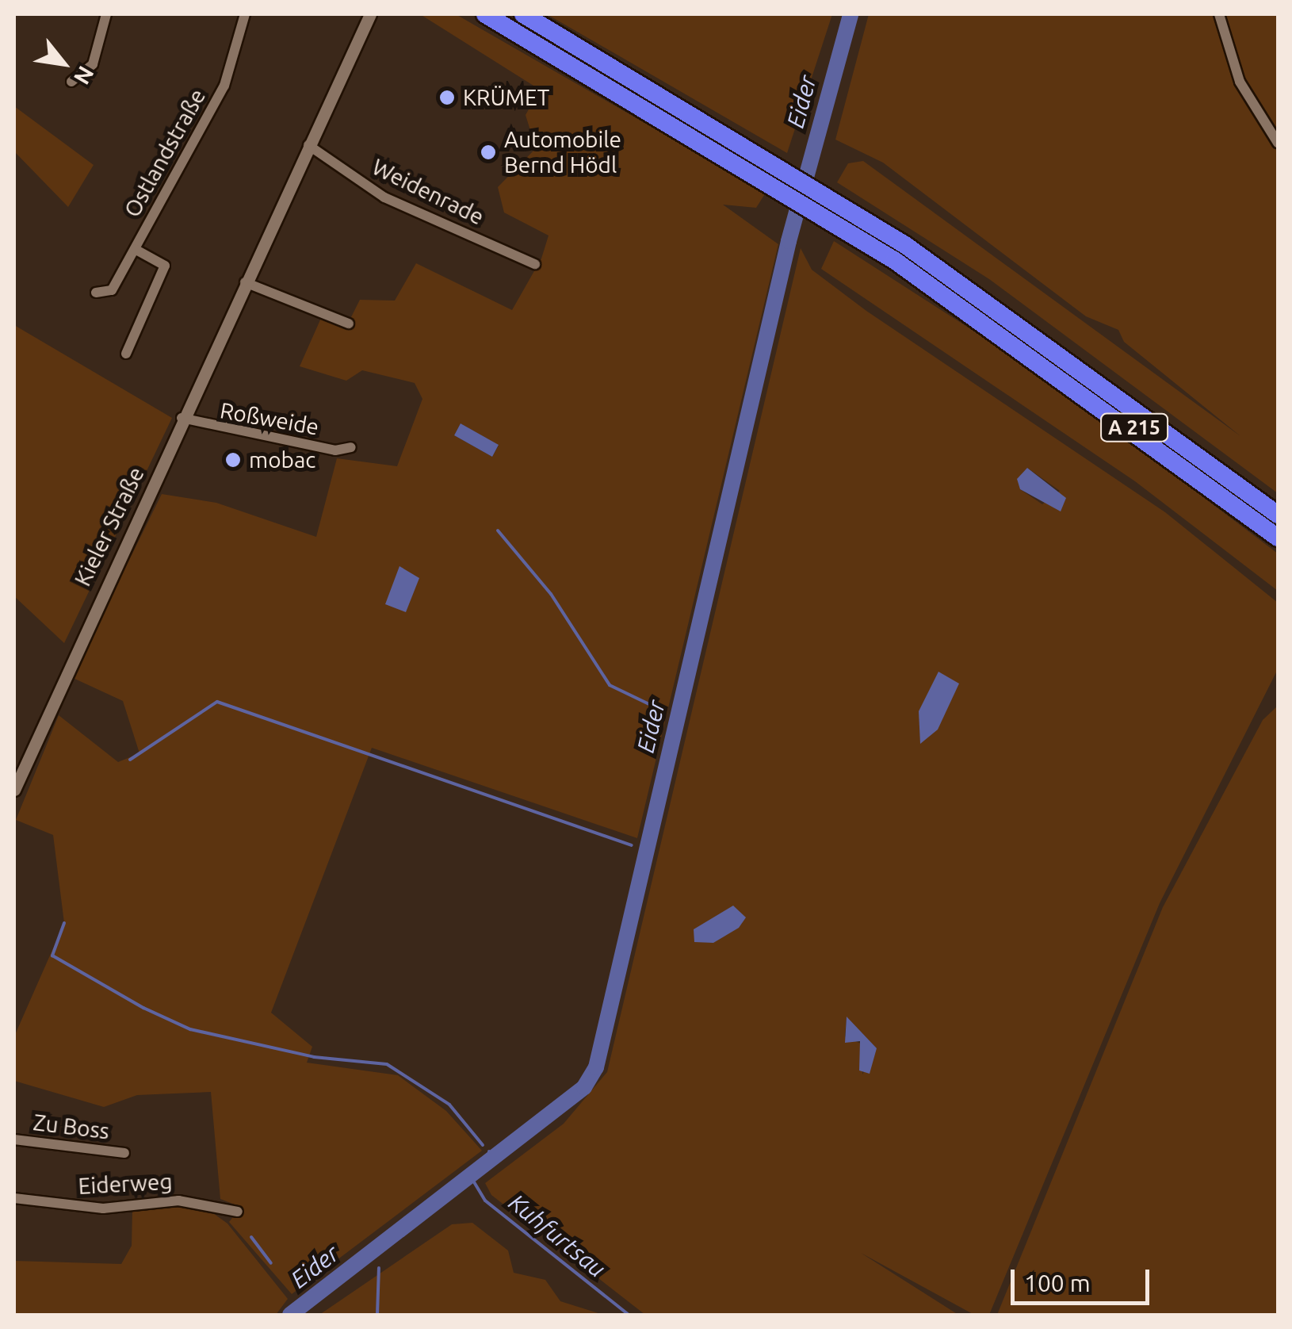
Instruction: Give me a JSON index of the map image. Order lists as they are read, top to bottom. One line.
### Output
{"streets":{"highway":["A 215"],"street":["Ostlandstraße","Weidenrade","Roßweide","Kieler Straße","Zu Boss","Eiderweg"]},"crossings":[["Weidenrade","Kieler Straße"],["Roßweide","Kieler Straße"]],"water":["Eider","Kuhfurtsau"],"places":["KRÜMET","Automobile Bernd Hödl","mobac"],"scale_bar":"100 m","north":"bottom right"}
